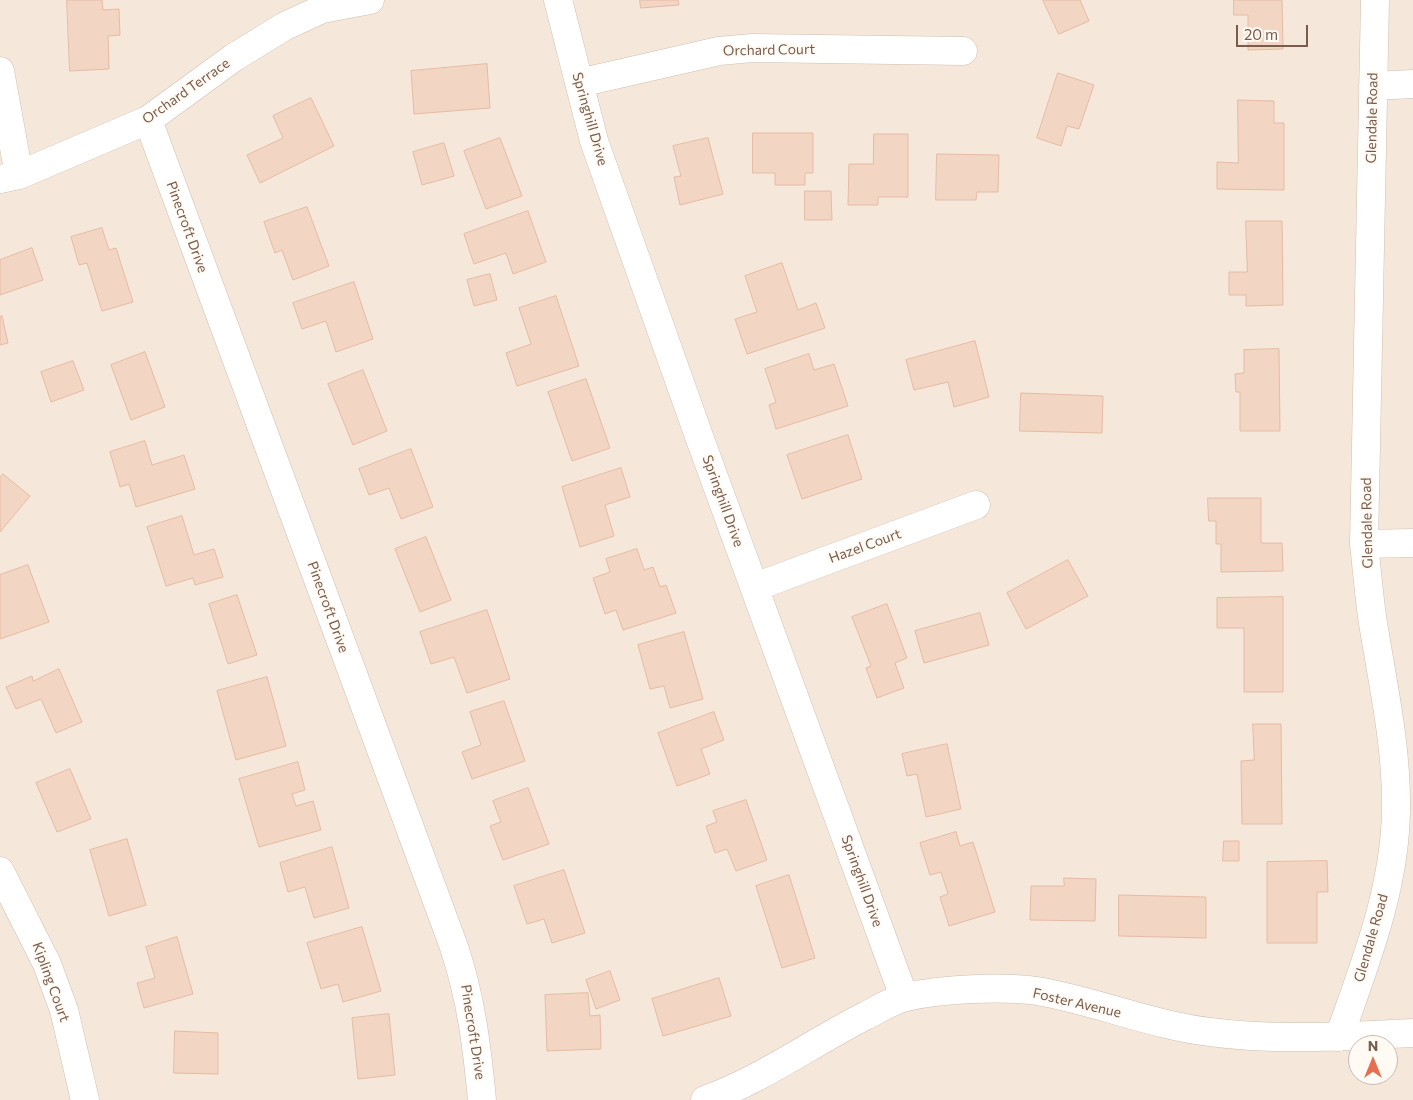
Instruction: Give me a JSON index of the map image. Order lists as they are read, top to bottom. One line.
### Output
{"streets":{"street":["Orchard Court","Orchard Terrace","Glendale Road","Springhill Drive","Pinecroft Drive","Hazel Court","Kipling Court","Foster Avenue"]},"crossings":[["Orchard Court","Springhill Drive"],["Orchard Terrace","Pinecroft Drive"],["Glendale Road","Foster Avenue"],["Springhill Drive","Hazel Court"],["Springhill Drive","Foster Avenue"]],"scale_bar":"20 m","north":"top"}
